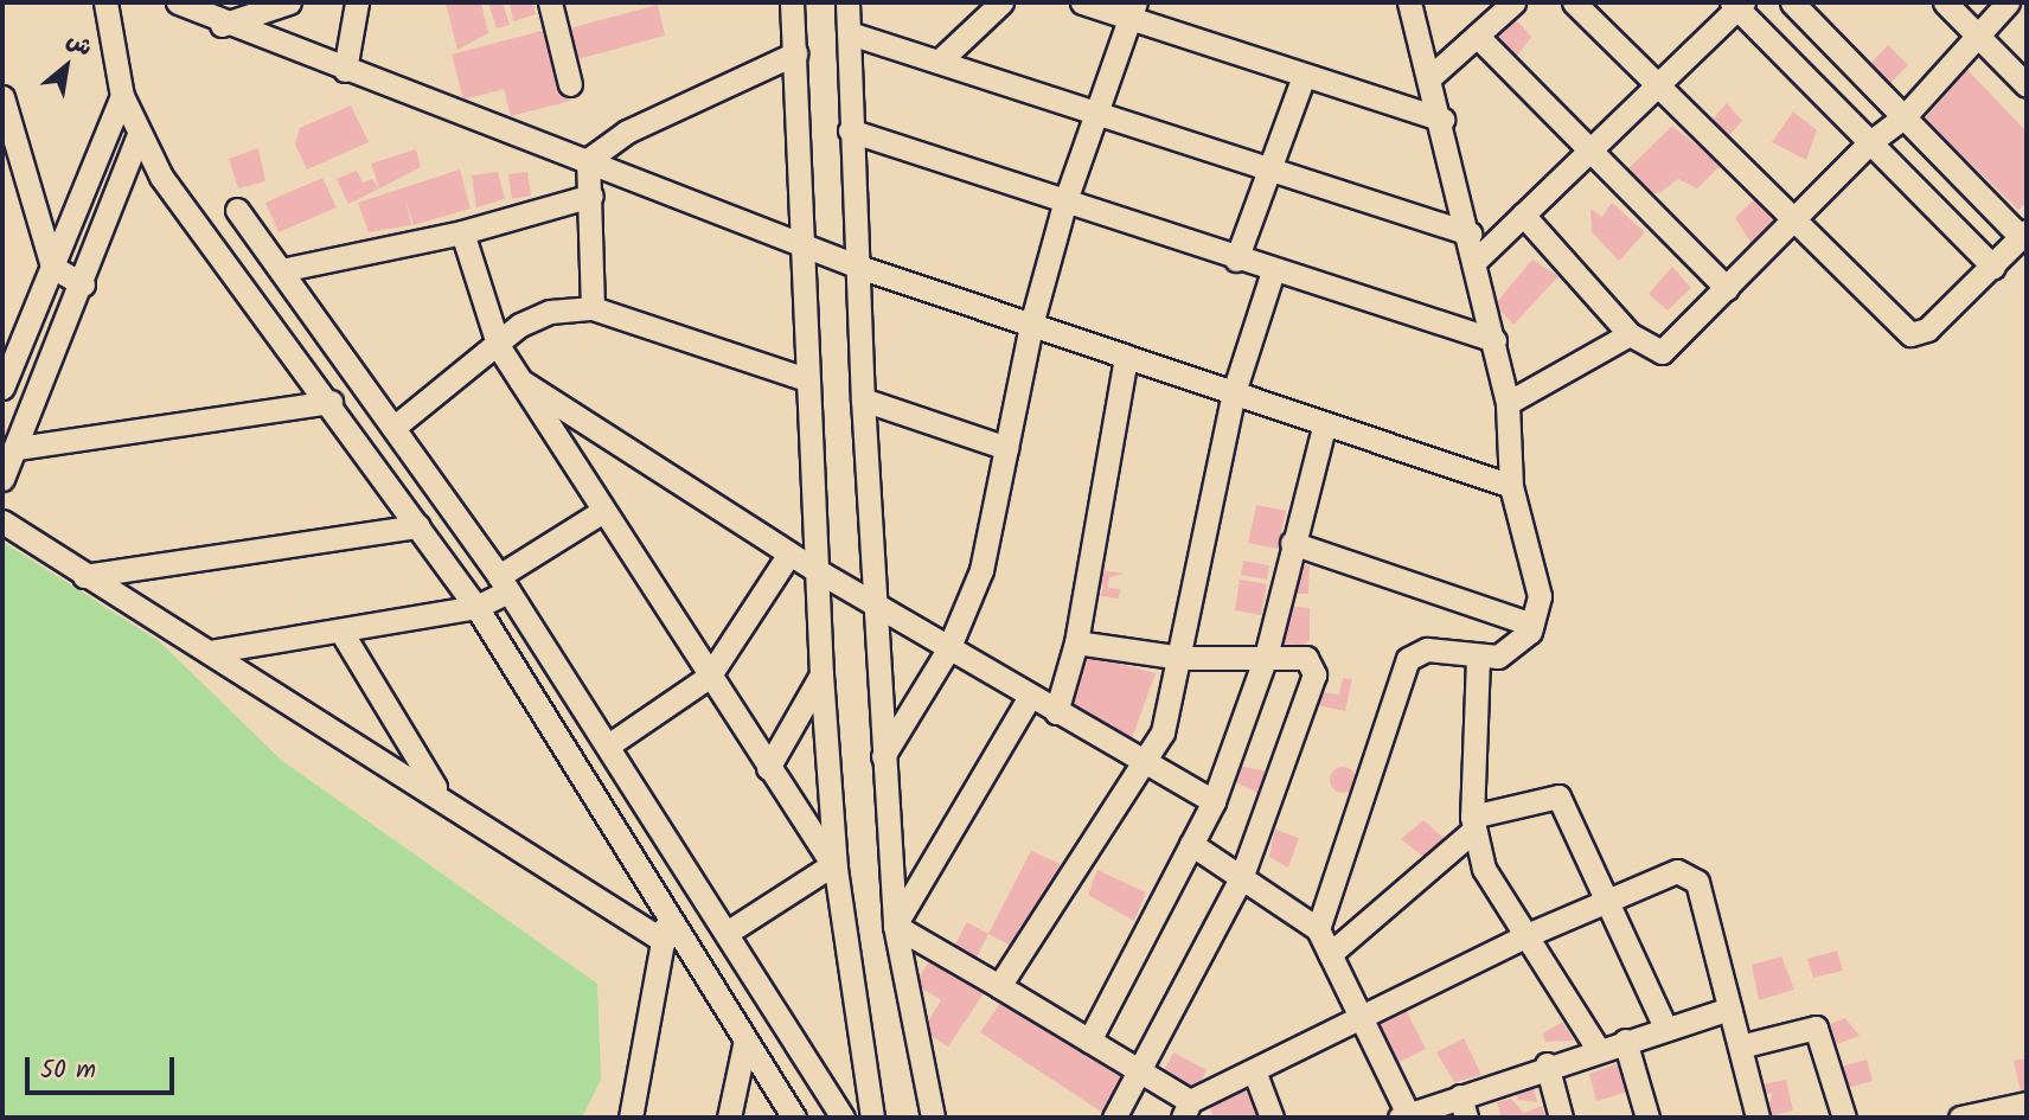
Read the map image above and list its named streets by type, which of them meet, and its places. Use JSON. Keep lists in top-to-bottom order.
{
  "scale_bar": "50 m",
  "north": "top right"
}
